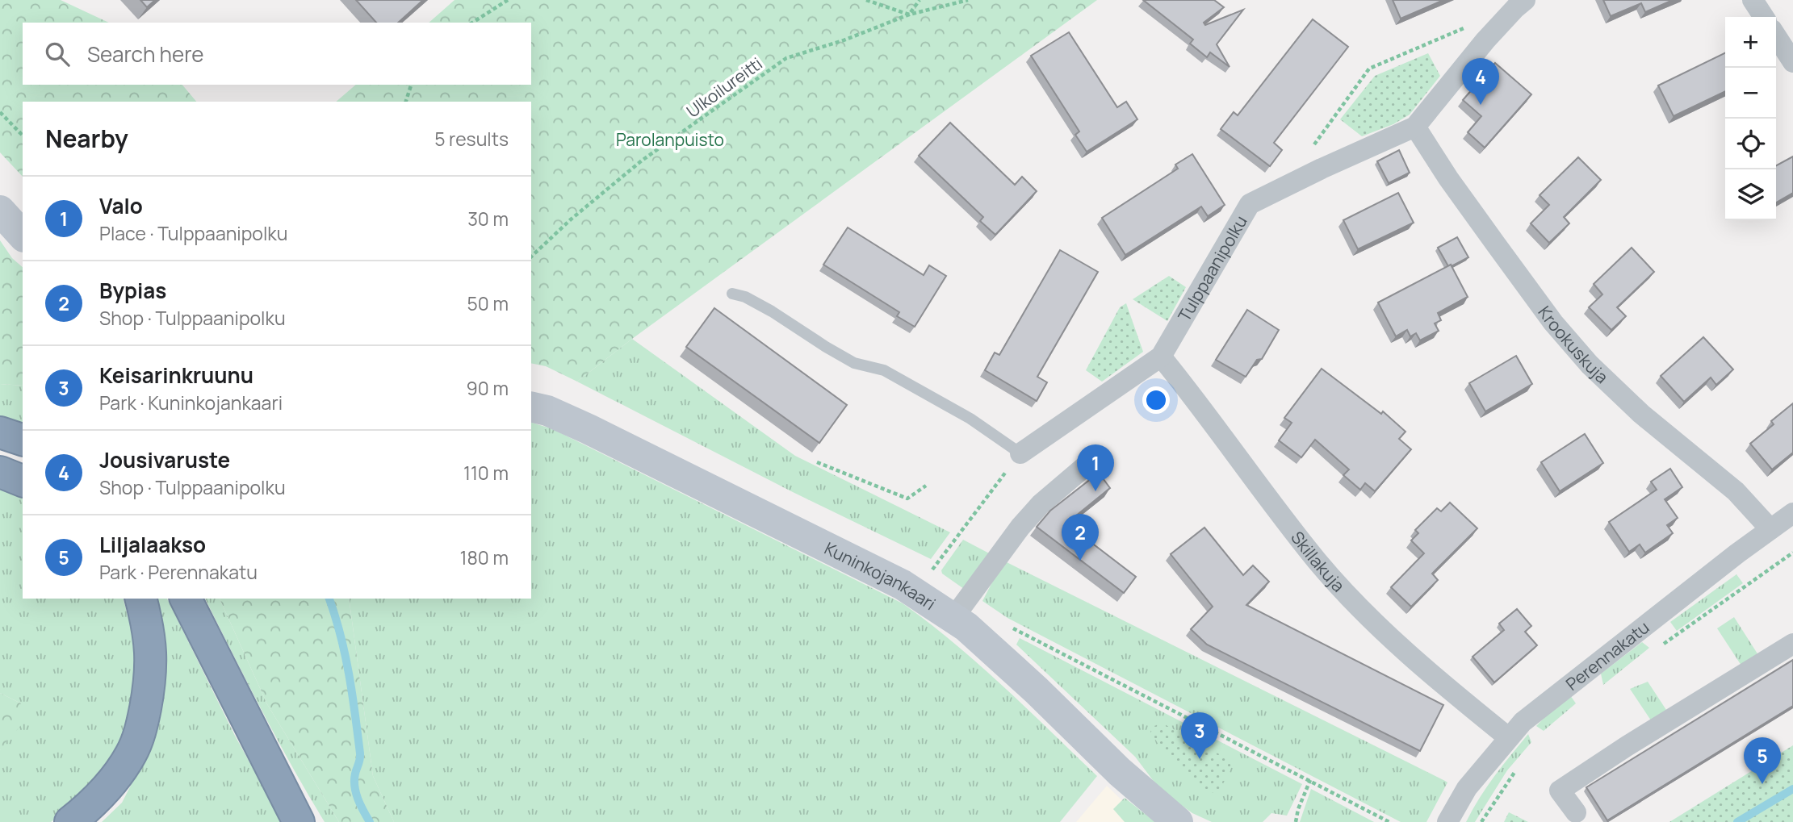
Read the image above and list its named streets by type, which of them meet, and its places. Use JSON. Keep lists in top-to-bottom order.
{
  "streets": {
    "street": [
      "Tulppaanipolku",
      "Krookuskuja",
      "Skillakuja",
      "Kuninkojankaari",
      "Perennakatu"
    ],
    "path": ["Ulkoilureitti"]
  },
  "crossings": [
    ["Tulppaanipolku", "Krookuskuja"],
    ["Tulppaanipolku", "Skillakuja"],
    ["Krookuskuja", "Perennakatu"],
    ["Skillakuja", "Perennakatu"]
  ],
  "parks": ["Parolanpuisto"],
  "page": {
    "map_buttons": ["+", "−"],
    "search": "Search here",
    "pins": [
      "4",
      "1",
      "2",
      "3",
      "5"
    ],
    "heading": ["Nearby", "5 results"],
    "list": [
      {
        "mark": "1",
        "name": "Valo",
        "note": "Place · Tulppaanipolku",
        "value": "30 m"
      },
      {
        "mark": "2",
        "name": "Bypias",
        "note": "Shop · Tulppaanipolku",
        "value": "50 m"
      },
      {
        "mark": "3",
        "name": "Keisarinkruunu",
        "note": "Park · Kuninkojankaari",
        "value": "90 m"
      },
      {
        "mark": "4",
        "name": "Jousivaruste",
        "note": "Shop · Tulppaanipolku",
        "value": "110 m"
      },
      {
        "mark": "5",
        "name": "Liljalaakso",
        "note": "Park · Perennakatu",
        "value": "180 m"
      }
    ]
  }
}
